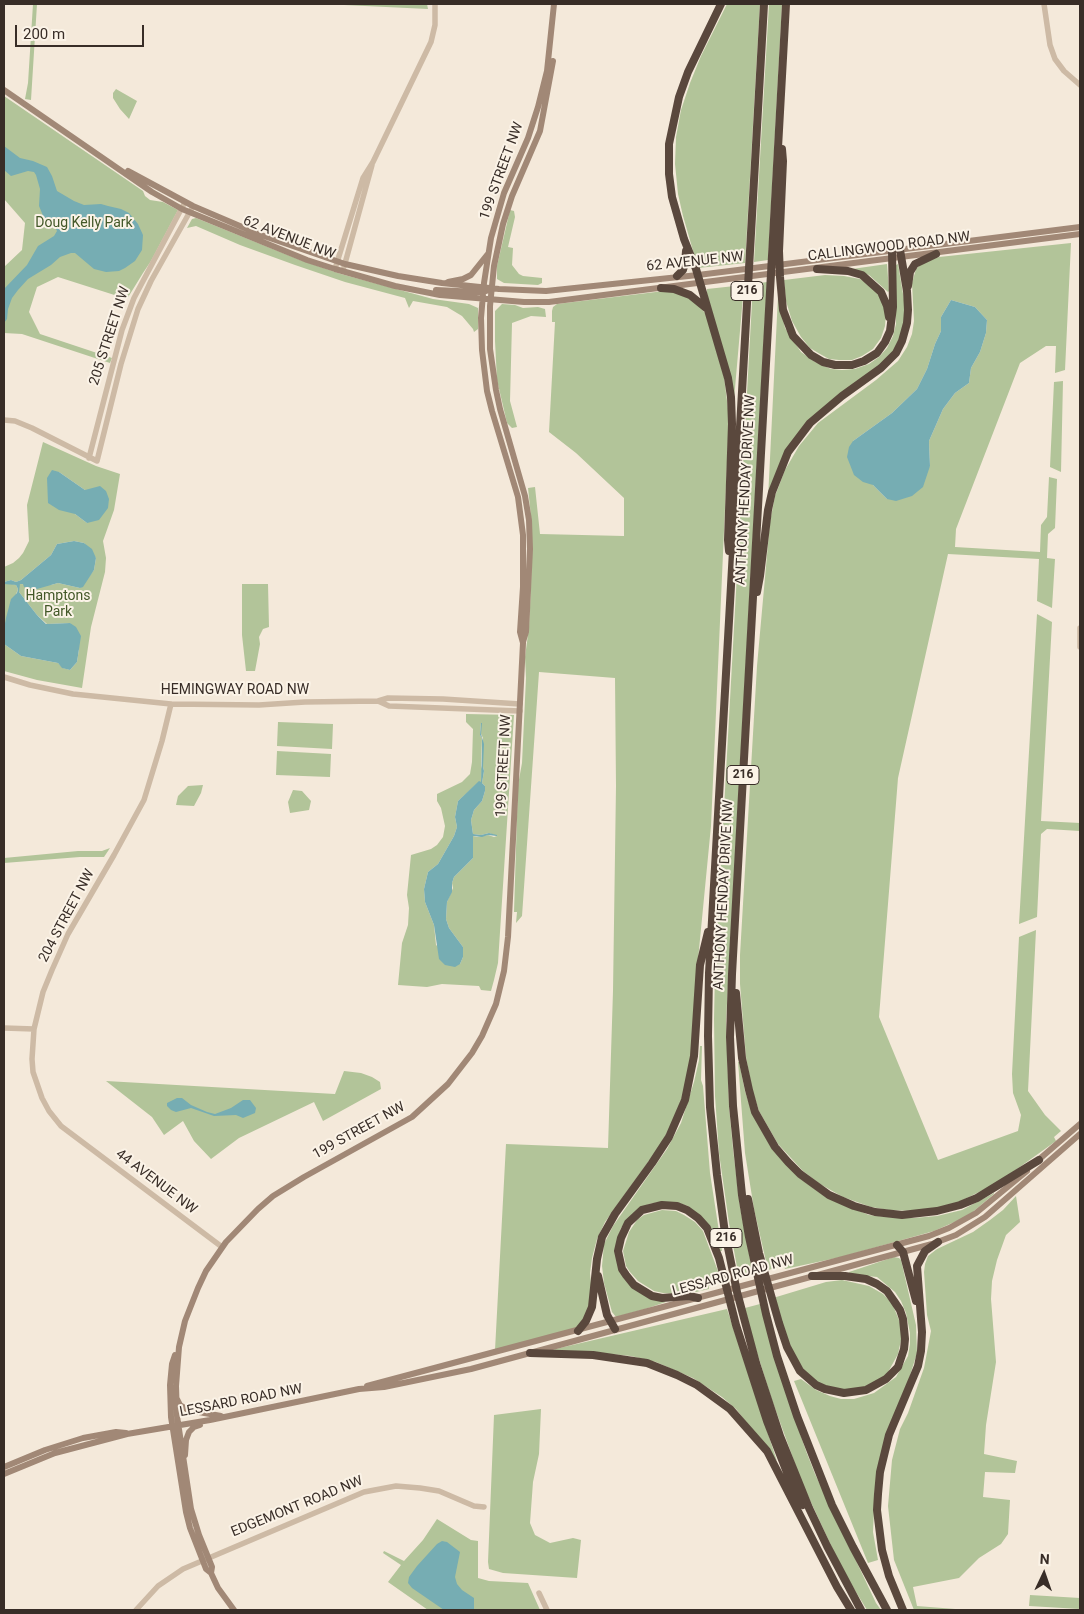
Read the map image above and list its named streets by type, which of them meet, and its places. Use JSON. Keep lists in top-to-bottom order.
{
  "streets": {
    "highway": ["216", "ANTHONY HENDAY DRIVE NW"],
    "main road": [
      "199 STREET NW",
      "62 AVENUE NW",
      "CALLINGWOOD ROAD NW",
      "LESSARD ROAD NW"
    ],
    "street": [
      "205 STREET NW",
      "HEMINGWAY ROAD NW",
      "204 STREET NW",
      "44 AVENUE NW",
      "EDGEMONT ROAD NW"
    ]
  },
  "crossings": [
    ["199 STREET NW", "62 AVENUE NW"],
    ["199 STREET NW", "HEMINGWAY ROAD NW"],
    ["199 STREET NW", "44 AVENUE NW"],
    ["199 STREET NW", "LESSARD ROAD NW"],
    ["199 STREET NW", "EDGEMONT ROAD NW"],
    ["62 AVENUE NW", "CALLINGWOOD ROAD NW"],
    ["62 AVENUE NW", "205 STREET NW"],
    ["HEMINGWAY ROAD NW", "204 STREET NW"],
    ["204 STREET NW", "44 AVENUE NW"]
  ],
  "parks": ["Doug Kelly Park", "Hamptons Park"],
  "scale_bar": "200 m",
  "north": "top"
}
